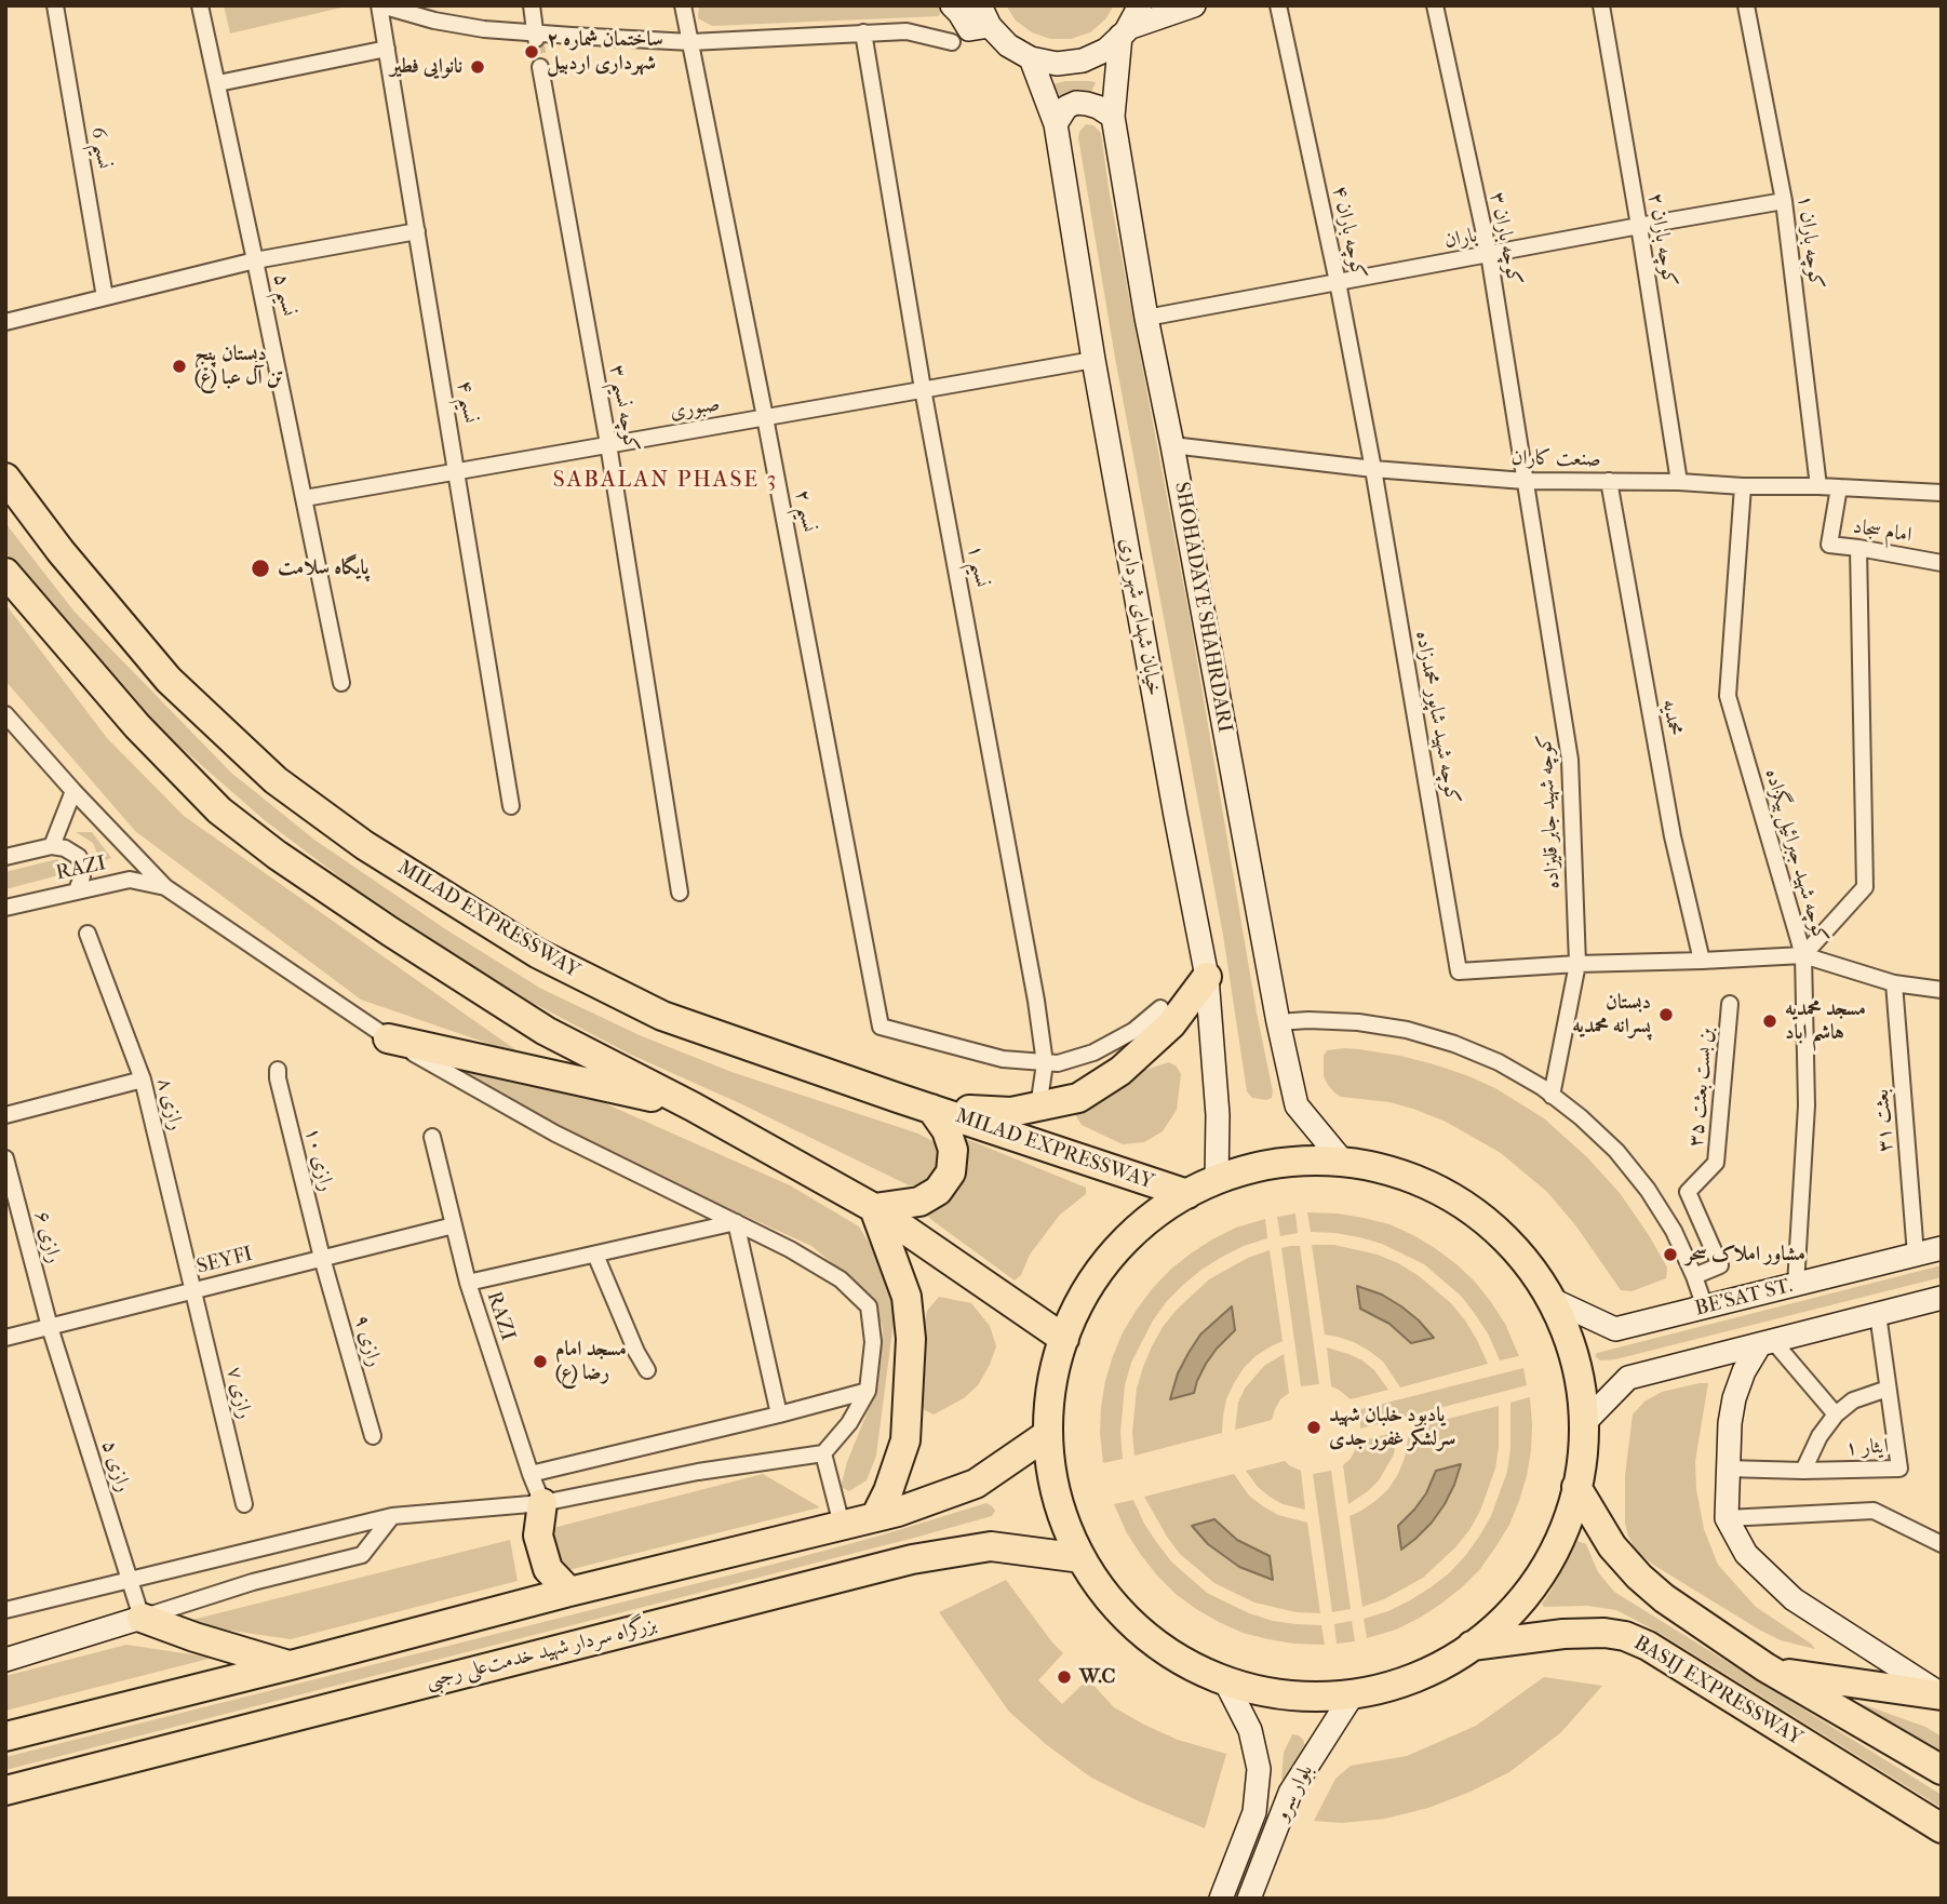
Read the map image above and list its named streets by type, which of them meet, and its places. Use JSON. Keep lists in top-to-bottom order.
{
  "streets": {
    "highway": ["MILAD EXPRESSWAY", "بزرگراه سردار شهید خدمت‌علی رجبی", "BASIJ EXPRESSWAY"],
    "main road": [
      "SHOHADAYE SHAHRDARI",
      "خیابان شهدای شهرداری",
      "BE'SAT ST.",
      "بلوار سرو"
    ],
    "street": [
      "نسیم 6",
      "کوچه باران ۴",
      "باران",
      "کوچه باران ۳",
      "کوچه باران ۲",
      "کوچه باران ۱",
      "نسیم ۵",
      "نسیم ۴",
      "کوچه نسیم ۳",
      "صبوری",
      "صنعت کاران",
      "نسیم ۲",
      "امام سجاد",
      "نسیم ۱",
      "کوچه شهید شاپور محمدزاده",
      "محمدیه",
      "کوچه شهید جابر قلیزاده",
      "کوچه شهید جبرائیل بیگزاده",
      "RAZI",
      "بن بست بعثت ۳۵",
      "رازی ۸",
      "بعثت ۳۱",
      "رازی ۱۰",
      "رازی ۶",
      "SEYFI",
      "رازی ۹",
      "رازی ۷",
      "ایثار ۱",
      "رازی ۵"
    ]
  },
  "crossings": [
    ["کوچه باران ۴", "باران"],
    ["کوچه باران ۴", "صنعت کاران"],
    ["کوچه باران ۴", "کوچه شهید شاپور محمدزاده"],
    ["باران", "کوچه باران ۳"],
    ["باران", "کوچه باران ۲"],
    ["باران", "کوچه باران ۱"],
    ["باران", "SHOHADAYE SHAHRDARI"],
    ["کوچه باران ۳", "صنعت کاران"],
    ["کوچه باران ۳", "کوچه شهید جابر قلیزاده"],
    ["کوچه باران ۲", "صنعت کاران"],
    ["کوچه باران ۱", "صنعت کاران"],
    ["نسیم ۵", "صبوری"],
    ["نسیم ۴", "صبوری"],
    ["کوچه نسیم ۳", "صبوری"],
    ["صبوری", "نسیم ۲"],
    ["صبوری", "نسیم ۱"],
    ["صبوری", "خیابان شهدای شهرداری"],
    ["صنعت کاران", "امام سجاد"],
    ["صنعت کاران", "SHOHADAYE SHAHRDARI"],
    ["صنعت کاران", "کوچه شهید شاپور محمدزاده"],
    ["صنعت کاران", "محمدیه"],
    ["صنعت کاران", "کوچه شهید جابر قلیزاده"],
    ["صنعت کاران", "کوچه شهید جبرائیل بیگزاده"],
    ["نسیم ۲", "نسیم ۱"],
    ["کوچه شهید شاپور محمدزاده", "کوچه شهید جابر قلیزاده"],
    ["کوچه شهید جبرائیل بیگزاده", "BE'SAT ST."],
    ["RAZI", "SEYFI"],
    ["رازی ۸", "SEYFI"],
    ["رازی ۸", "رازی ۷"],
    ["بعثت ۳۱", "BE'SAT ST."],
    ["رازی ۱۰", "SEYFI"],
    ["رازی ۱۰", "رازی ۹"],
    ["رازی ۶", "SEYFI"],
    ["رازی ۶", "رازی ۵"],
    ["SEYFI", "رازی ۹"],
    ["SEYFI", "رازی ۷"],
    ["SEYFI", "رازی ۵"]
  ],
  "districts": ["SABALAN PHASE 3"],
  "places": [
    "ساختمان شماره ۲ شهرداری اردبیل",
    "نانوایی فطیر",
    "دبستان پنج تن آل عبا (ع)",
    "پایگاه سلامت",
    "دبستان پسرانه محمدیه",
    "مسجد محمدیه هاشم اباد",
    "مشاور املاک سحر",
    "مسجد امام رضا (ع)",
    "یادبود خلبان شهید سرلشکر غفور جدی",
    "W.C"
  ]
}
